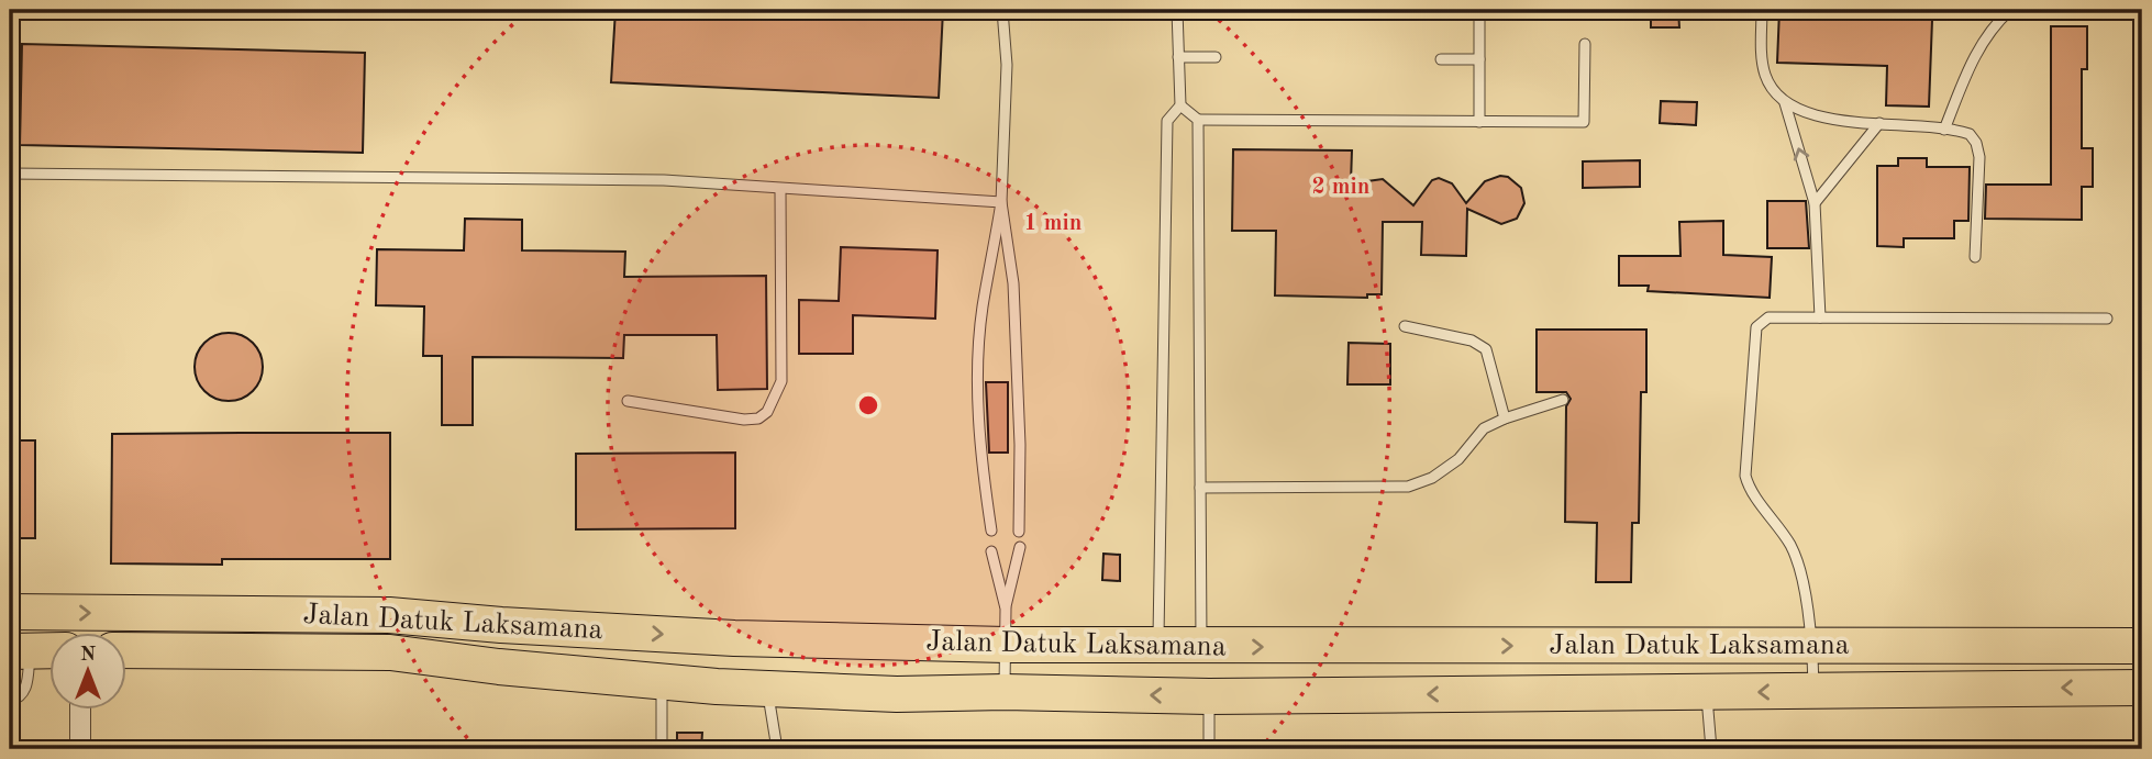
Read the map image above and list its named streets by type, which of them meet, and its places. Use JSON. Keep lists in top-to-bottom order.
{
  "streets": {
    "highway": ["Jalan Datuk Laksamana"]
  },
  "north": "top",
  "rings": ["2 min", "1 min"]
}
